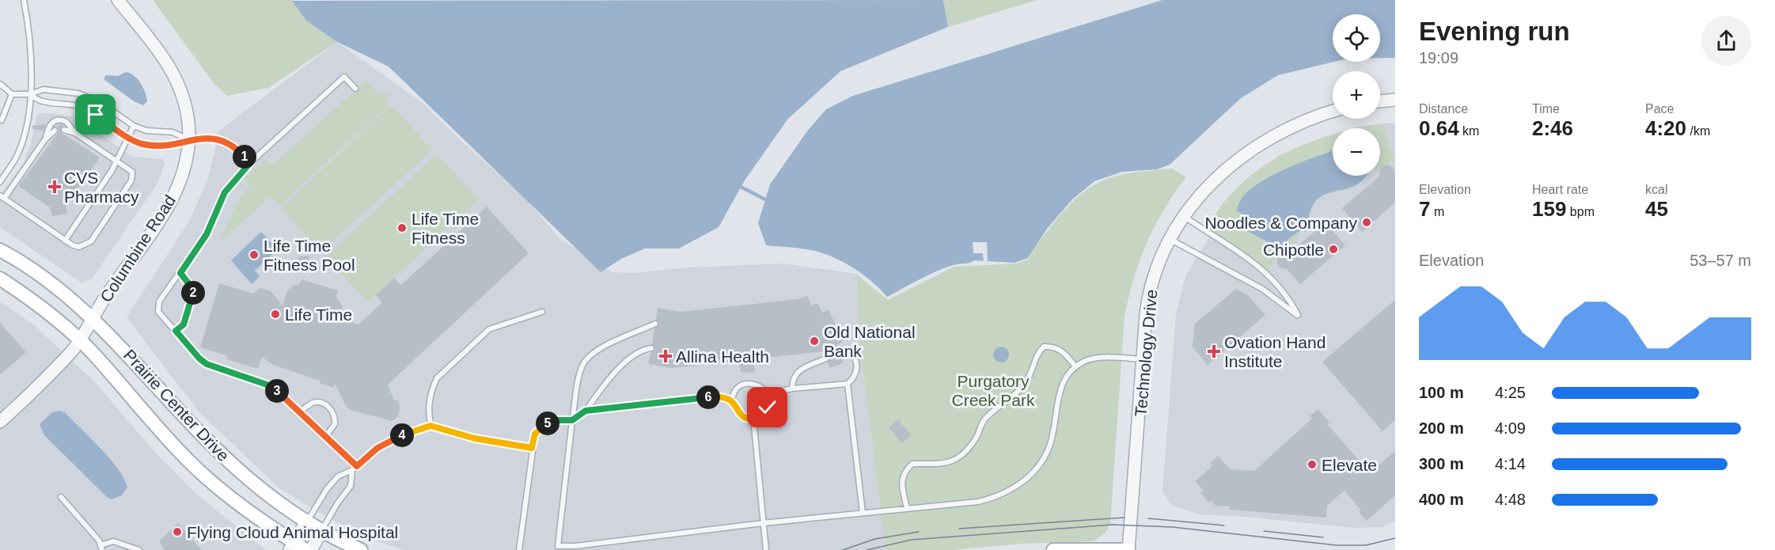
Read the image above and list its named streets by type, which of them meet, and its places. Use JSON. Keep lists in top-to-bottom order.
{
  "streets": {
    "main road": ["Prairie Center Drive"],
    "street": ["Columbine Road", "Technology Drive"]
  },
  "crossings": [
    ["Columbine Road", "Prairie Center Drive"]
  ],
  "parks": ["Purgatory Creek Park"],
  "places": {
    "health": ["CVS Pharmacy", "Ovation Hand Institute", "Allina Health"],
    "other": [
      "Noodles & Company",
      "Life Time Fitness",
      "Chipotle",
      "Life Time Fitness Pool",
      "Life Time",
      "Old National Bank",
      "Elevate",
      "Flying Cloud Animal Hospital"
    ]
  },
  "page": {
    "heading": ["Evening run", "19:09"],
    "map_buttons": ["+", "−"],
    "stats": [
      ["Distance", "0.64 km"],
      ["Time", "2:46"],
      ["Pace", "4:20 /km"],
      ["Elevation", "7 m"],
      ["Heart rate", "159 bpm"],
      ["kcal", "45"]
    ],
    "pins": [
      "1",
      "2",
      "3",
      "6",
      "5",
      "4"
    ],
    "chart": ["Elevation", "53–57 m"],
    "list": [
      {
        "name": "100 m",
        "note": "4:25"
      },
      {
        "name": "200 m",
        "note": "4:09"
      },
      {
        "name": "300 m",
        "note": "4:14"
      },
      {
        "name": "400 m",
        "note": "4:48"
      }
    ]
  }
}
